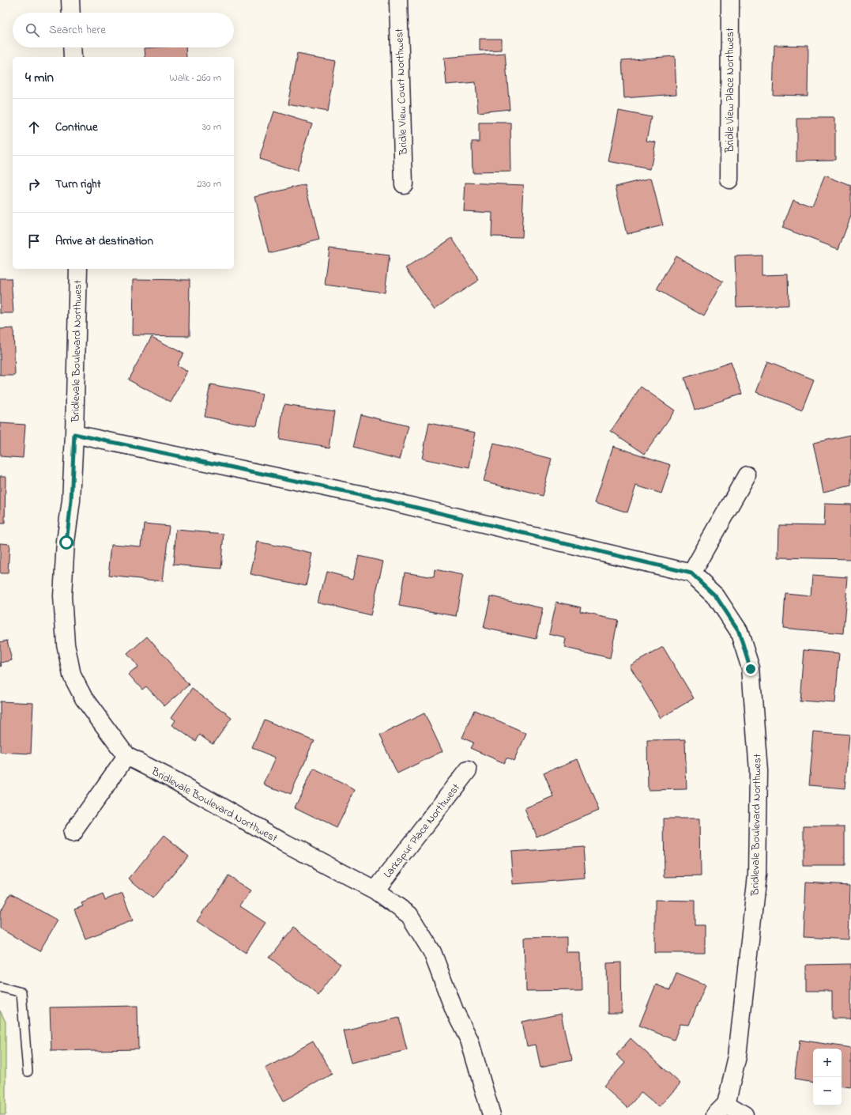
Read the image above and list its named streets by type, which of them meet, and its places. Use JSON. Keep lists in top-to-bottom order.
{
  "streets": {
    "street": [
      "Bridle View Place Northwest",
      "Bridle View Court Northwest",
      "Bridlevale Boulevard Northwest",
      "Larkspur Place Northwest"
    ]
  },
  "crossings": [
    ["Bridlevale Boulevard Northwest", "Larkspur Place Northwest"]
  ],
  "page": {
    "search": "Search here",
    "heading": ["4 min", "Walk · 260 m"],
    "list": [
      ["Continue", "30 m"],
      ["Turn right", "230 m"],
      "Arrive at destination"
    ],
    "map_buttons": ["+", "−"]
  }
}
